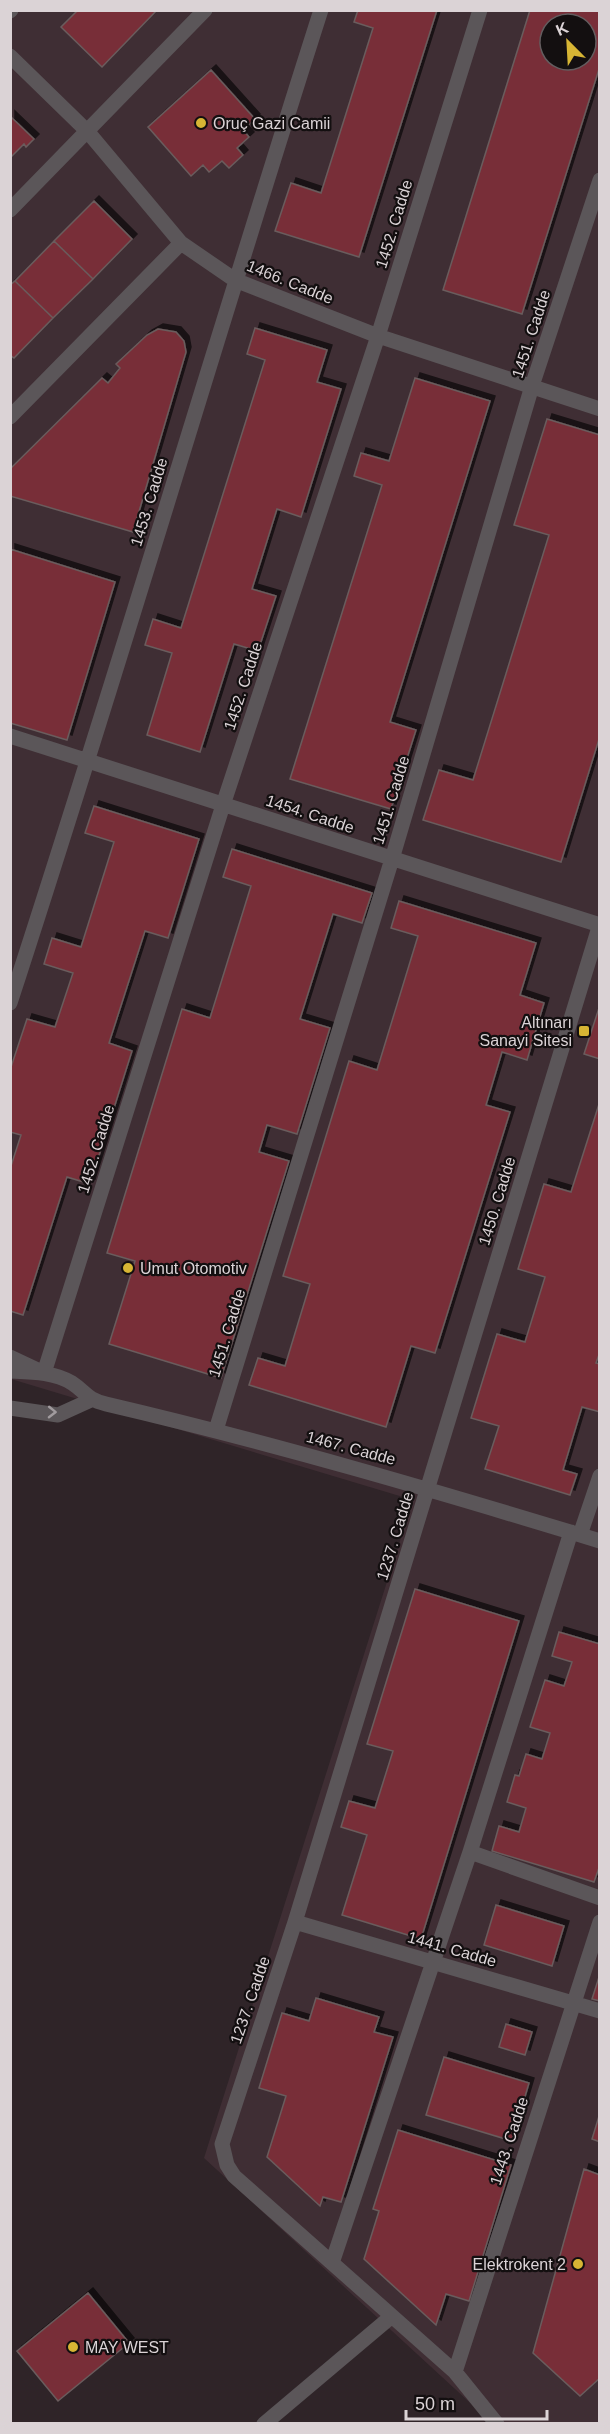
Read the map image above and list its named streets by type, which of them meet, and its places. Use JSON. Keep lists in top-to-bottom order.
{
  "streets": {
    "street": [
      "1452. Cadde",
      "1466. Cadde",
      "1451. Cadde",
      "1453. Cadde",
      "1454. Cadde",
      "1450. Cadde",
      "1467. Cadde",
      "1237. Cadde",
      "1441. Cadde",
      "1443. Cadde"
    ]
  },
  "crossings": [
    ["1452. Cadde", "1466. Cadde"],
    ["1452. Cadde", "1454. Cadde"],
    ["1452. Cadde", "1467. Cadde"],
    ["1466. Cadde", "1451. Cadde"],
    ["1466. Cadde", "1453. Cadde"],
    ["1451. Cadde", "1454. Cadde"],
    ["1451. Cadde", "1467. Cadde"],
    ["1453. Cadde", "1454. Cadde"],
    ["1454. Cadde", "1450. Cadde"],
    ["1450. Cadde", "1467. Cadde"],
    ["1450. Cadde", "1237. Cadde"],
    ["1467. Cadde", "1237. Cadde"],
    ["1237. Cadde", "1441. Cadde"],
    ["1237. Cadde", "1443. Cadde"],
    ["1441. Cadde", "1443. Cadde"]
  ],
  "places": {
    "other": [
      "Oruç Gazi Camii",
      "Umut Otomotiv",
      "Elektrokent 2",
      "MAY WEST"
    ],
    "transit": ["Altınarı Sanayi Sitesi"]
  },
  "scale_bar": "50 m",
  "north": "top left"
}
